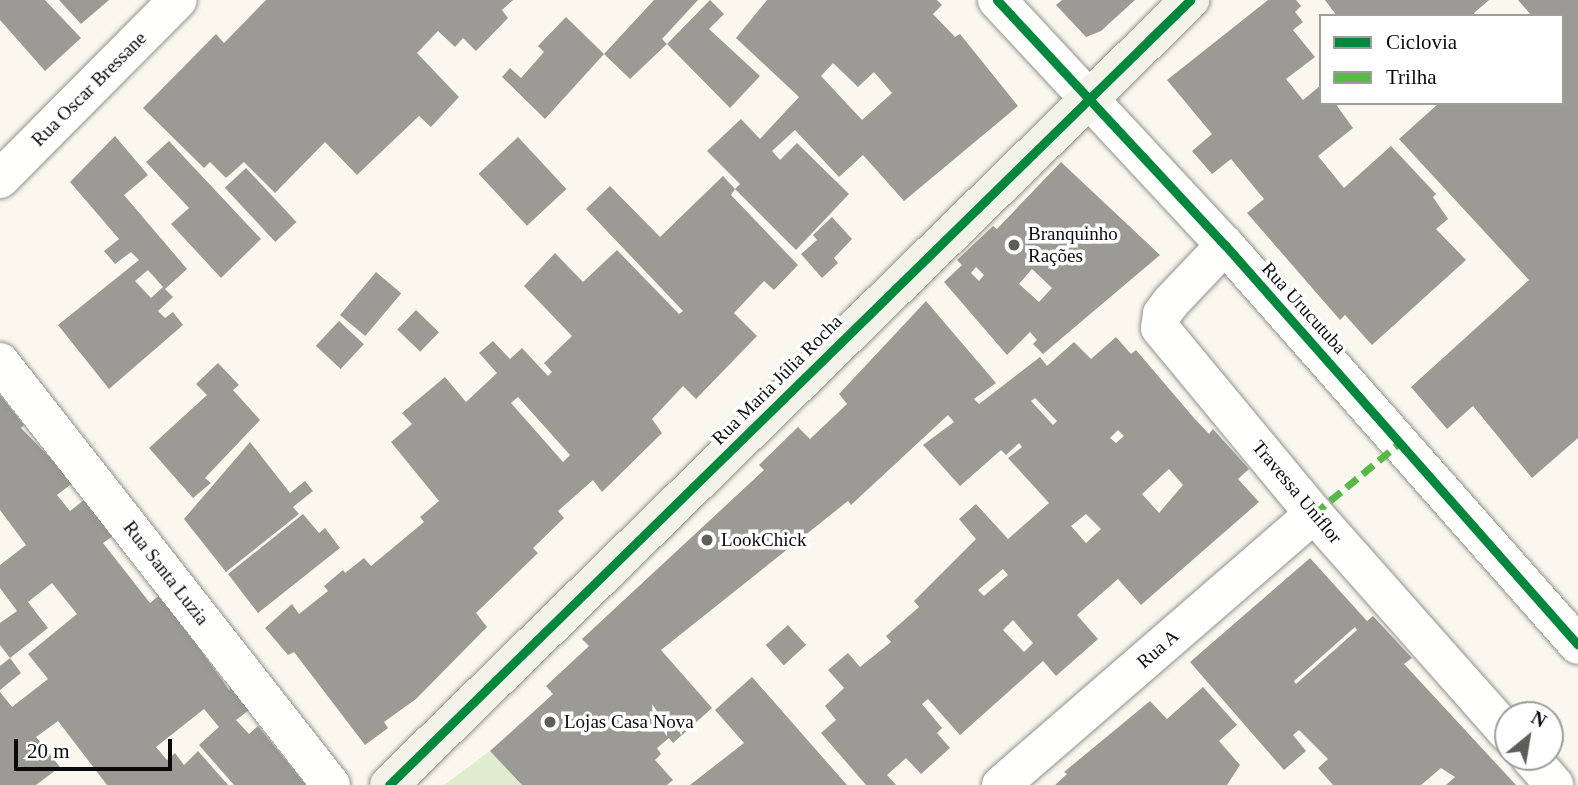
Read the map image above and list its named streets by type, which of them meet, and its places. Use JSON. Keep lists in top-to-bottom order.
{
  "streets": {
    "street": [
      "Rua Oscar Bressane",
      "Rua Urucutuba",
      "Rua Maria Júlia Rocha",
      "Travessa Uniflor",
      "Rua Santa Luzia",
      "Rua A"
    ]
  },
  "crossings": [
    ["Rua Urucutuba", "Rua Maria Júlia Rocha"],
    ["Rua Urucutuba", "Travessa Uniflor"],
    ["Travessa Uniflor", "Rua A"]
  ],
  "places": ["Branquinho Rações", "LookChick", "Lojas Casa Nova"],
  "legend": ["Ciclovia", "Trilha"],
  "scale_bar": "20 m",
  "north": "top right"
}
